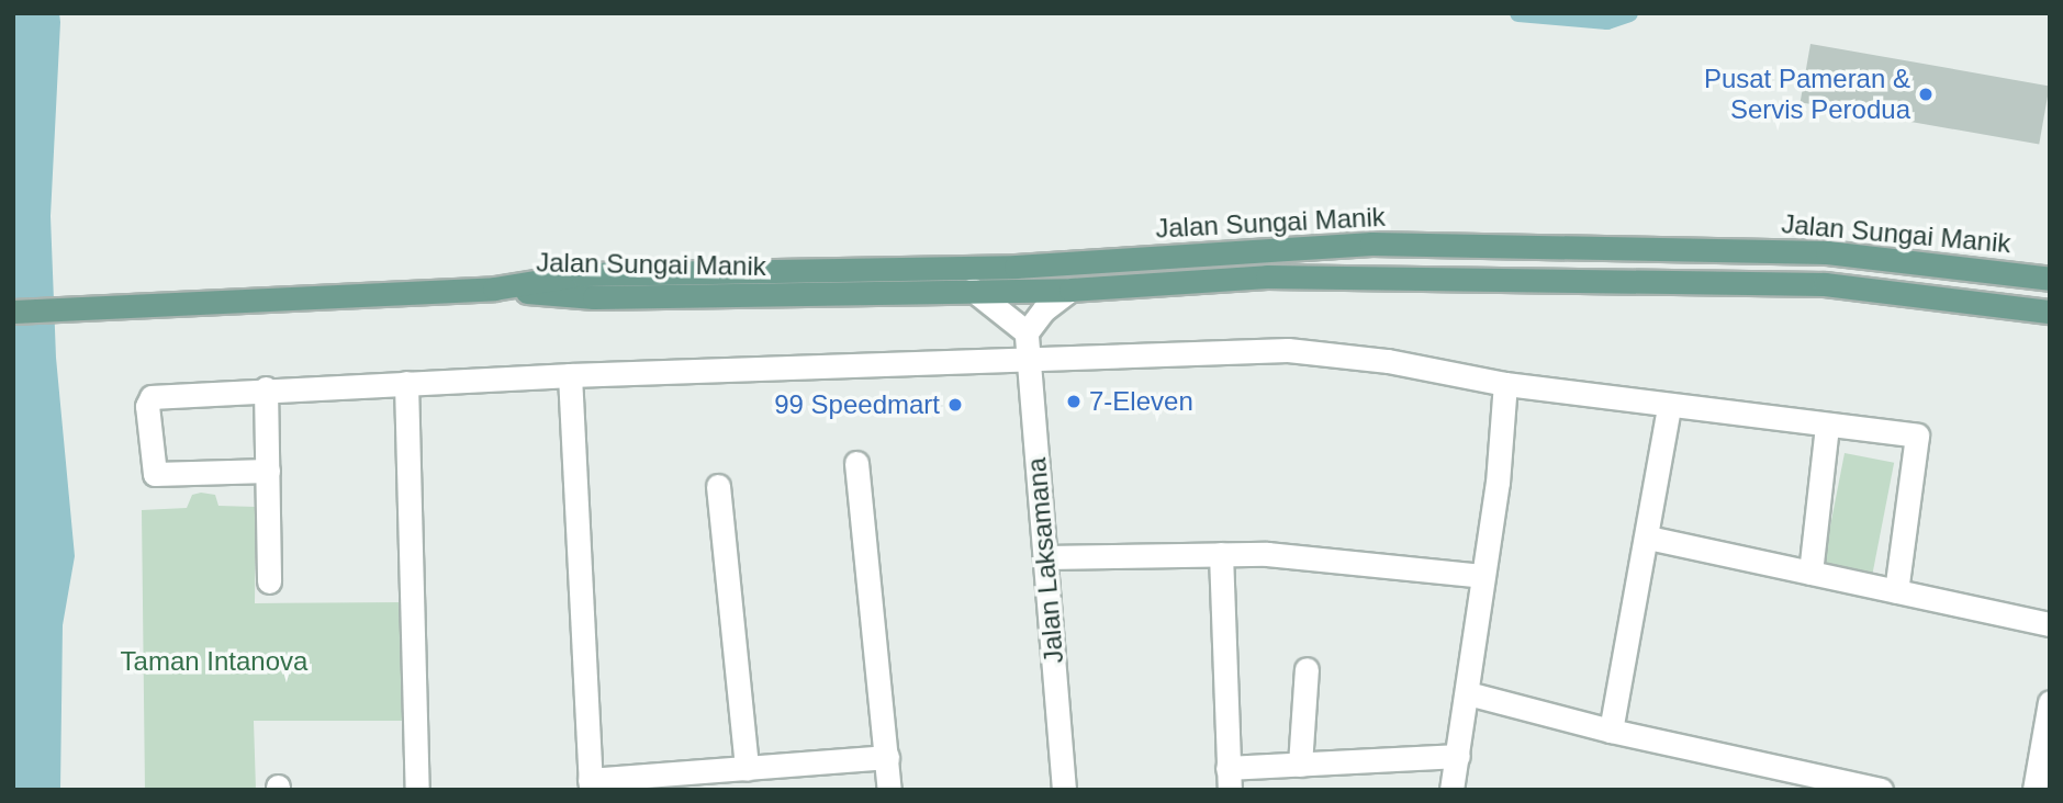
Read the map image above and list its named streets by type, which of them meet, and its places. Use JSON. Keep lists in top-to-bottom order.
{
  "streets": {
    "main road": ["Jalan Sungai Manik"],
    "street": ["Jalan Laksamana"]
  },
  "parks": ["Taman Intanova"],
  "places": ["Pusat Pameran & Servis Perodua", "7-Eleven", "99 Speedmart"]
}
